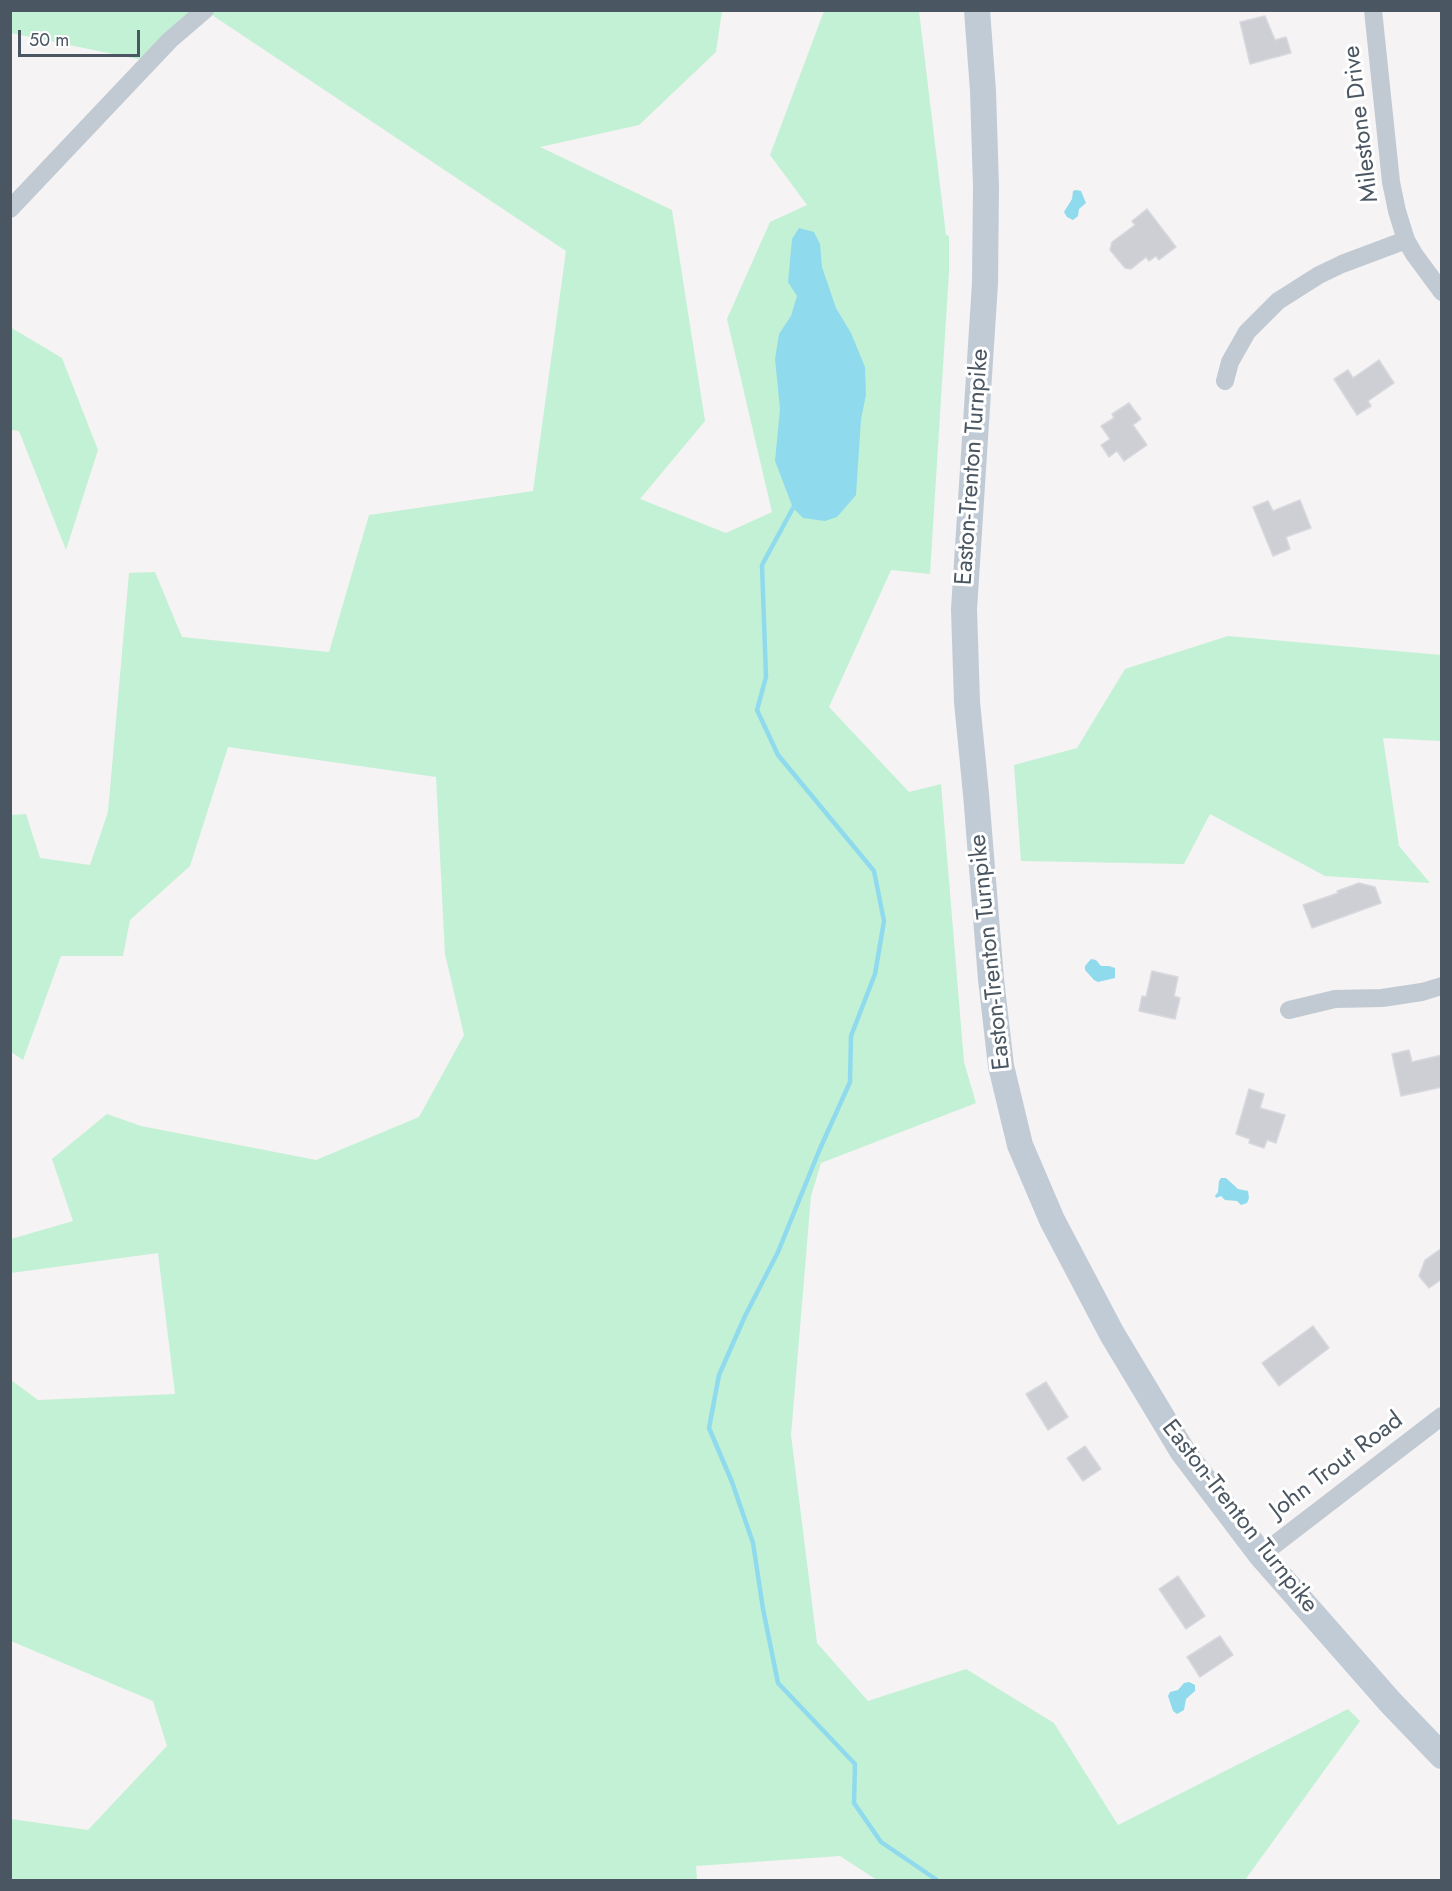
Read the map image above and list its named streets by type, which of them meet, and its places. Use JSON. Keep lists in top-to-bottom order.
{
  "streets": {
    "main road": ["Easton-Trenton Turnpike"],
    "street": ["Milestone Drive", "John Trout Road"]
  },
  "crossings": [
    ["Easton-Trenton Turnpike", "John Trout Road"]
  ],
  "scale_bar": "50 m"
}
